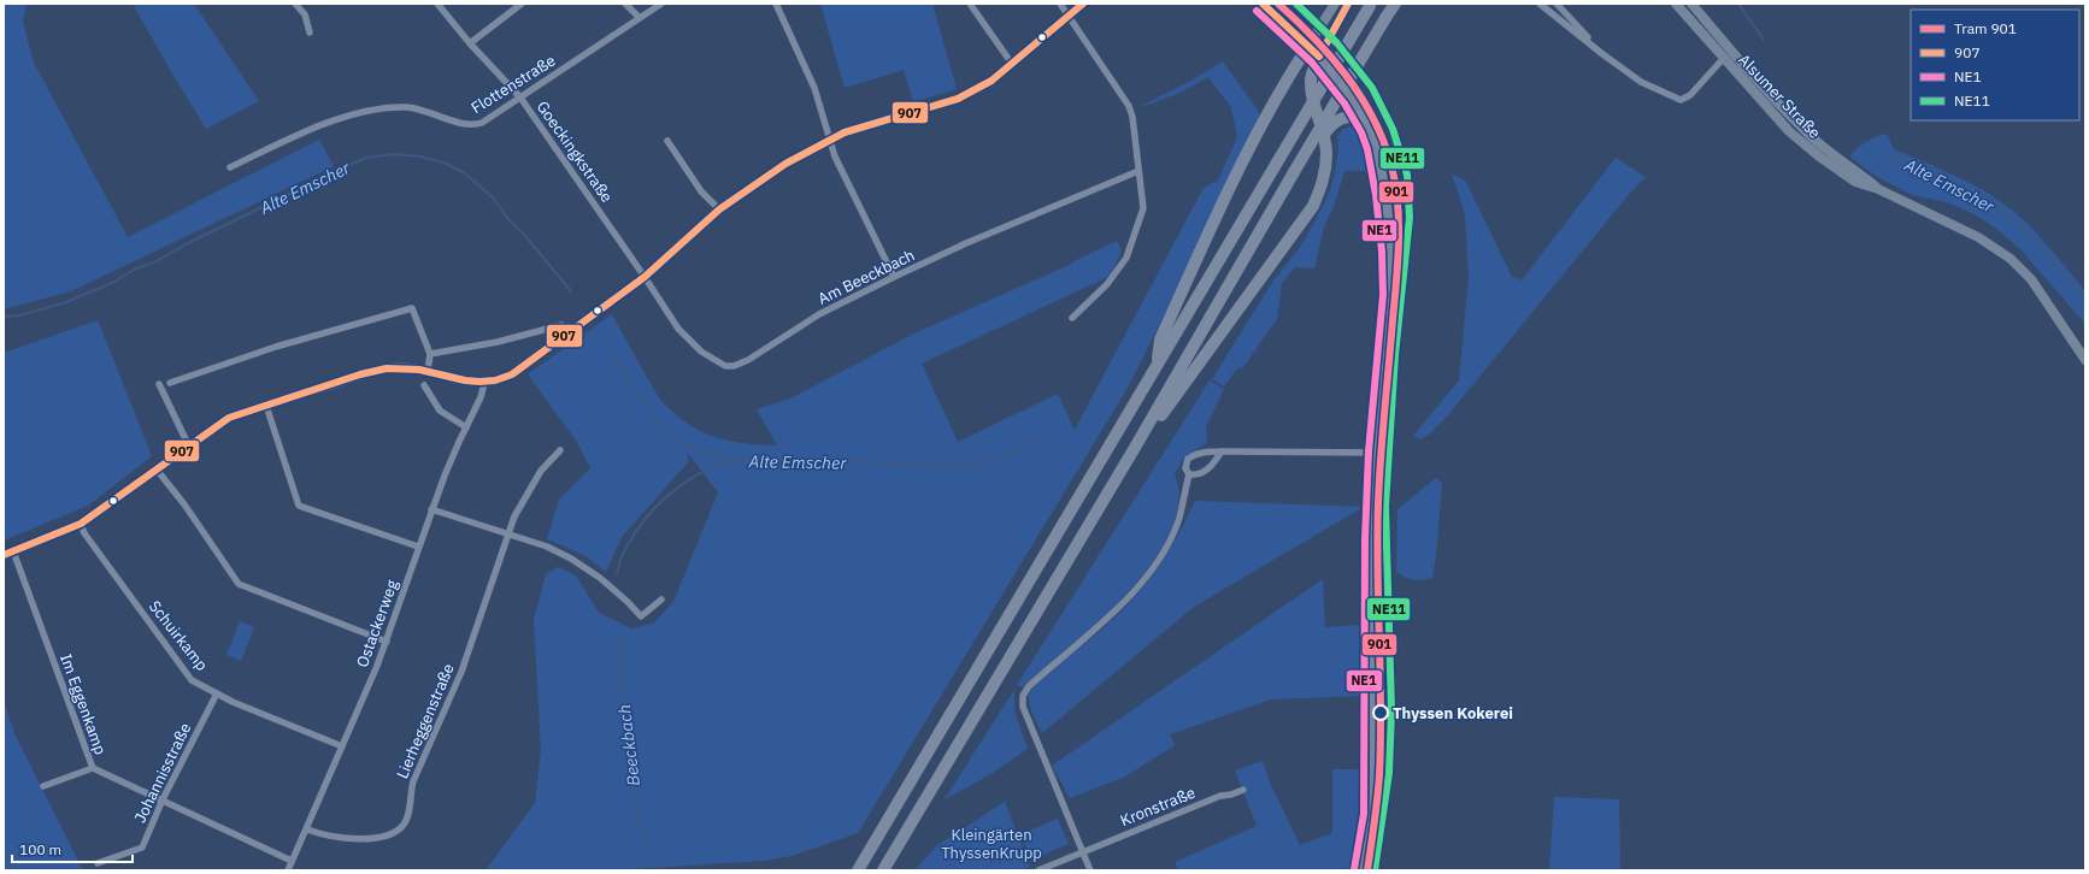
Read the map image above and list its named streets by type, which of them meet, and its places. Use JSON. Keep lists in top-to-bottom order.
{
  "streets": {
    "street": [
      "Flottenstraße",
      "Alsumer Straße",
      "Goeckingkstraße",
      "Am Beeckbach",
      "Ostackerweg",
      "Schuirkamp",
      "Im Eggenkamp",
      "Lierheggenstraße",
      "Johannisstraße",
      "Kronstraße"
    ]
  },
  "crossings": [
    ["Flottenstraße", "Goeckingkstraße"],
    ["Goeckingkstraße", "Am Beeckbach"],
    ["Ostackerweg", "Schuirkamp"],
    ["Ostackerweg", "Im Eggenkamp"],
    ["Ostackerweg", "Lierheggenstraße"],
    ["Schuirkamp", "Johannisstraße"],
    ["Im Eggenkamp", "Johannisstraße"]
  ],
  "water": ["Alte Emscher", "Beeckbach"],
  "parks": ["Kleingärten ThyssenKrupp"],
  "places": ["Thyssen Kokerei"],
  "lines": [
    "tram line 901",
    "transit line 907",
    "transit line NE11",
    "transit line NE1"
  ],
  "legend": [
    "Tram 901",
    "907",
    "NE1",
    "NE11"
  ],
  "scale_bar": "100 m"
}
